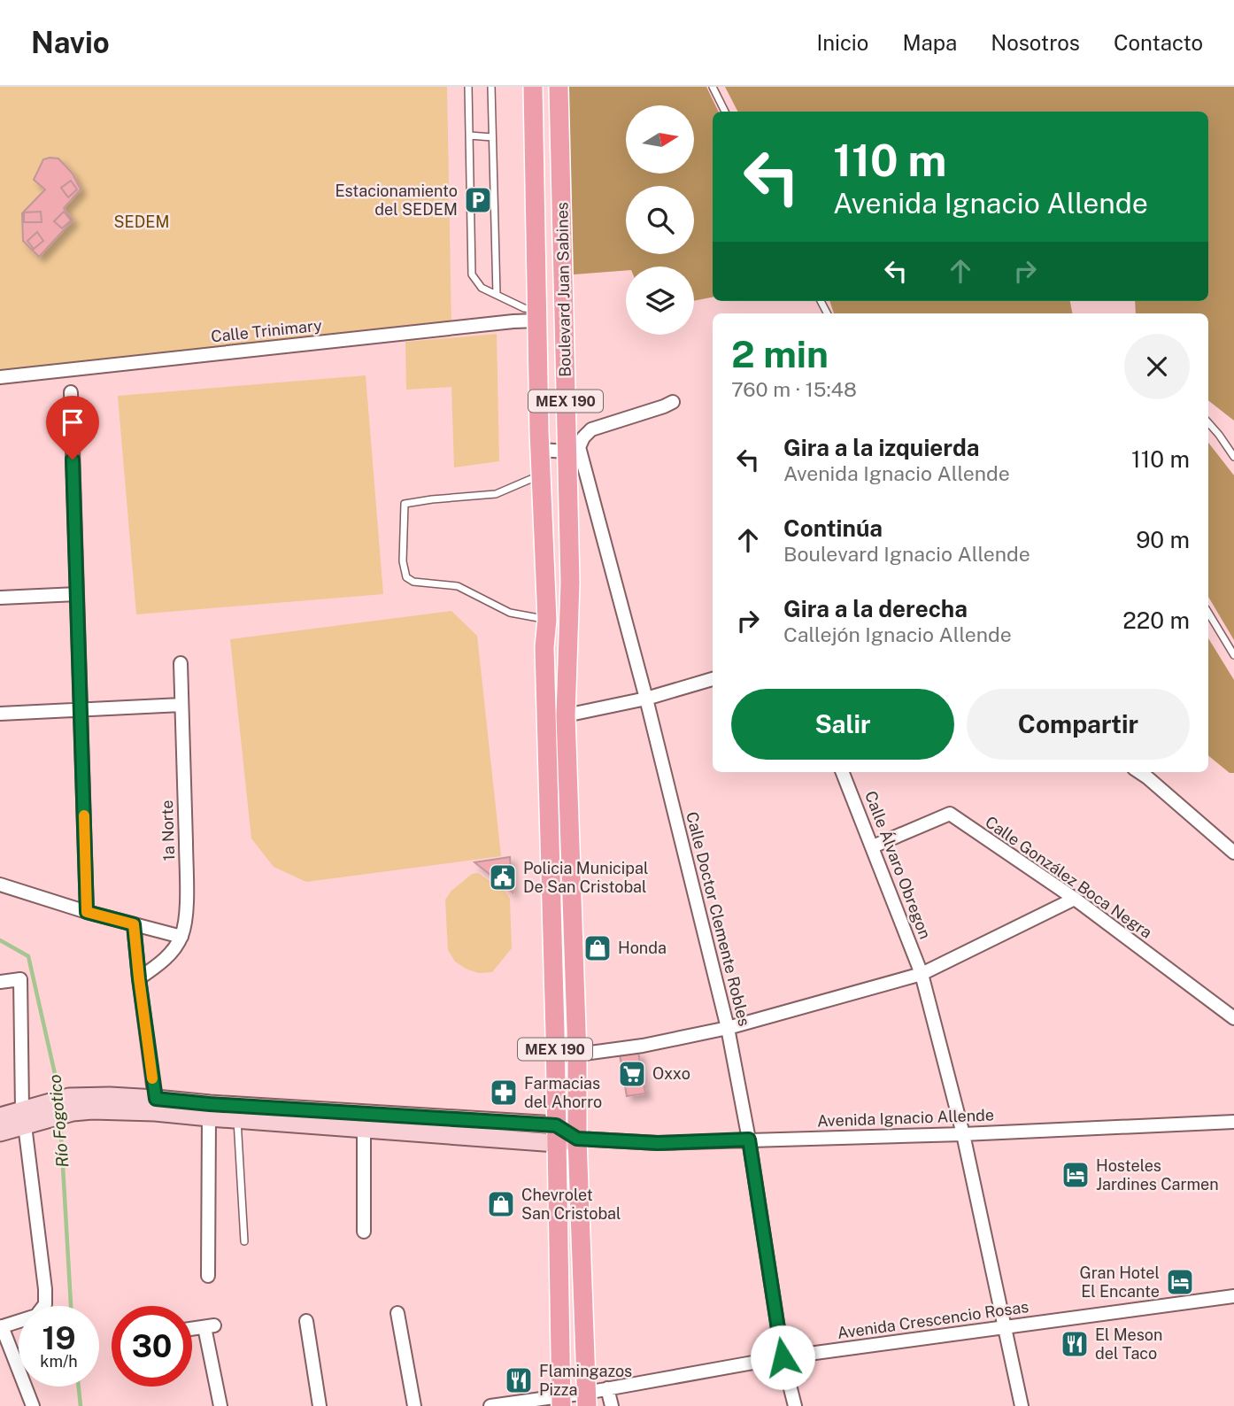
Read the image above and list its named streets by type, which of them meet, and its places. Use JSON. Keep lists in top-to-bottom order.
{
  "streets": {
    "main road": ["Boulevard Juan Sabines", "MEX 190"],
    "street": [
      "Calle Trinimary",
      "1a Norte",
      "Calle Álvaro Obregon",
      "Calle González Boca Negra",
      "Calle Doctor Clemente Robles",
      "Avenida Ignacio Allende",
      "Avenida Crescencio Rosas"
    ]
  },
  "crossings": [
    ["Boulevard Juan Sabines", "Calle Trinimary"],
    ["Boulevard Juan Sabines", "MEX 190"],
    ["Boulevard Juan Sabines", "Calle Doctor Clemente Robles"],
    ["MEX 190", "Avenida Ignacio Allende"],
    ["MEX 190", "Avenida Crescencio Rosas"],
    ["Calle Álvaro Obregon", "Calle González Boca Negra"],
    ["Calle Álvaro Obregon", "Avenida Ignacio Allende"],
    ["Calle Álvaro Obregon", "Avenida Crescencio Rosas"],
    ["Calle Doctor Clemente Robles", "Avenida Ignacio Allende"],
    ["Calle Doctor Clemente Robles", "Avenida Crescencio Rosas"]
  ],
  "water": ["Río Fogotico"],
  "parks": ["SEDEM"],
  "places": {
    "parking": ["Estacionamiento del SEDEM"],
    "public building": ["Policia Municipal De San Cristobal"],
    "shop": ["Honda", "Chevrolet San Cristobal"],
    "supermarket": ["Oxxo"],
    "pharmacy": ["Farmacias del Ahorro"],
    "hotel": ["Hosteles Jardines Carmen", "Gran Hotel El Encante"],
    "restaurant": ["El Meson del Taco", "Flamingazos Pizza"]
  },
  "north": "right",
  "page": {
    "header": "Navio",
    "nav": [
      "Inicio",
      "Mapa",
      "Nosotros",
      "Contacto"
    ],
    "turn": ["110 m", "Avenida Ignacio Allende"],
    "heading": ["2 min", "760 m · 15:48"],
    "list": [
      {
        "name": "Gira a la izquierda",
        "note": "Avenida Ignacio Allende",
        "value": "110 m"
      },
      {
        "name": "Continúa",
        "note": "Boulevard Ignacio Allende",
        "value": "90 m"
      },
      {
        "name": "Gira a la derecha",
        "note": "Callejón Ignacio Allende",
        "value": "220 m"
      }
    ],
    "buttons": ["Salir", "Compartir"],
    "speed": "19 km/h",
    "limit": "30"
  }
}
